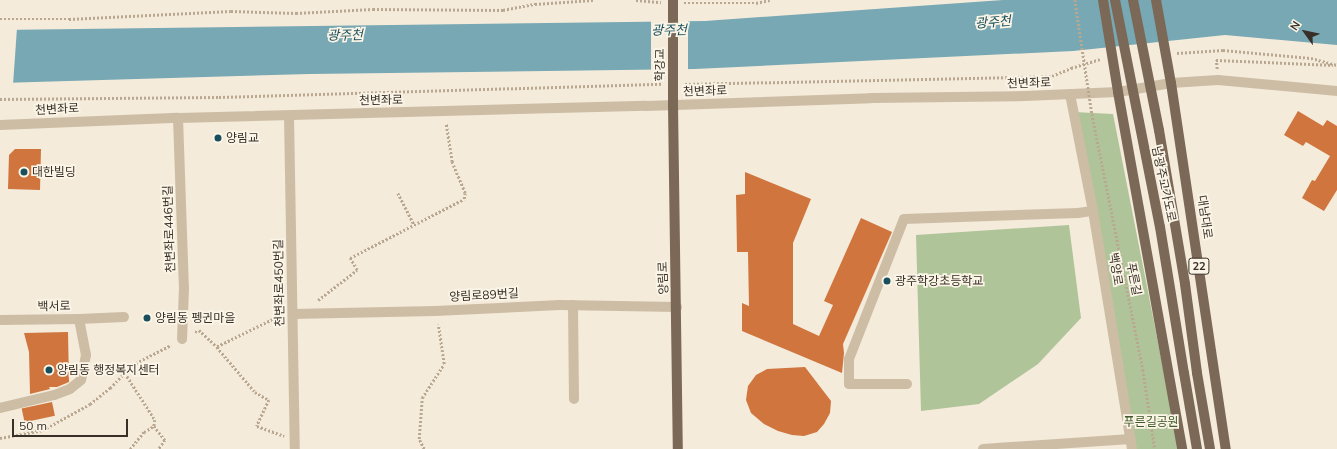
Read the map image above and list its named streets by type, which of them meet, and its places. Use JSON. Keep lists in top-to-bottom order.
{
  "streets": {
    "main road": [
      "학강교",
      "남광주고가도로",
      "대남대로",
      "22",
      "양림로"
    ],
    "street": [
      "천변좌로",
      "천변좌로446번길",
      "백양로",
      "천변좌로450번길",
      "양림로89번길",
      "백서로"
    ],
    "path": ["푸른길"]
  },
  "crossings": [
    ["학강교", "천변좌로"],
    ["학강교", "양림로"],
    ["천변좌로", "대남대로"],
    ["천변좌로", "천변좌로446번길"],
    ["천변좌로", "22"],
    ["천변좌로", "백양로"],
    ["천변좌로", "양림로"],
    ["천변좌로", "천변좌로450번길"],
    ["대남대로", "22"],
    ["양림로", "양림로89번길"],
    ["천변좌로450번길", "양림로89번길"]
  ],
  "water": ["광주천"],
  "parks": ["푸른길공원"],
  "places": [
    "양림교",
    "대한빌딩",
    "광주학강초등학교",
    "양림동 펭귄마을",
    "양림동 행정복지센터"
  ],
  "scale_bar": "50 m",
  "north": "top left"
}
